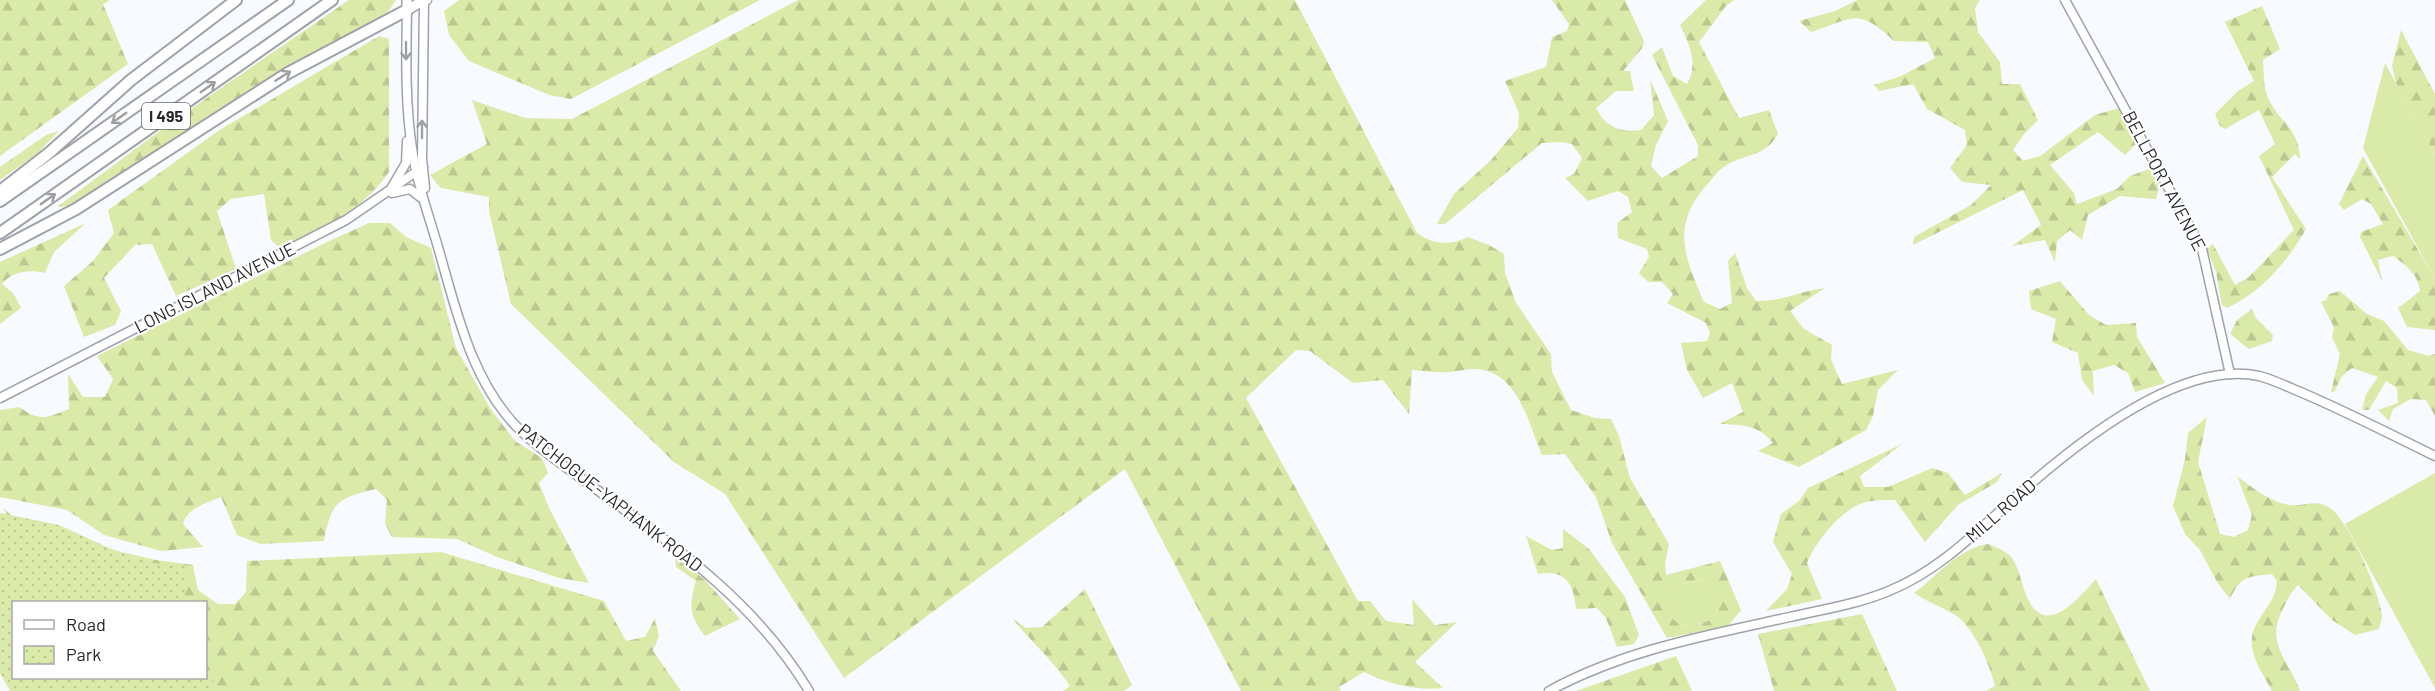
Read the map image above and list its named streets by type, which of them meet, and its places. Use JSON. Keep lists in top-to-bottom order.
{
  "streets": {
    "highway": ["I 495"],
    "main road": [
      "BELLPORT AVENUE",
      "LONG ISLAND AVENUE",
      "PATCHOGUE-YAPHANK ROAD",
      "MILL ROAD"
    ]
  },
  "crossings": [
    ["BELLPORT AVENUE", "MILL ROAD"],
    ["LONG ISLAND AVENUE", "PATCHOGUE-YAPHANK ROAD"]
  ],
  "legend": ["Road", "Park"]
}
